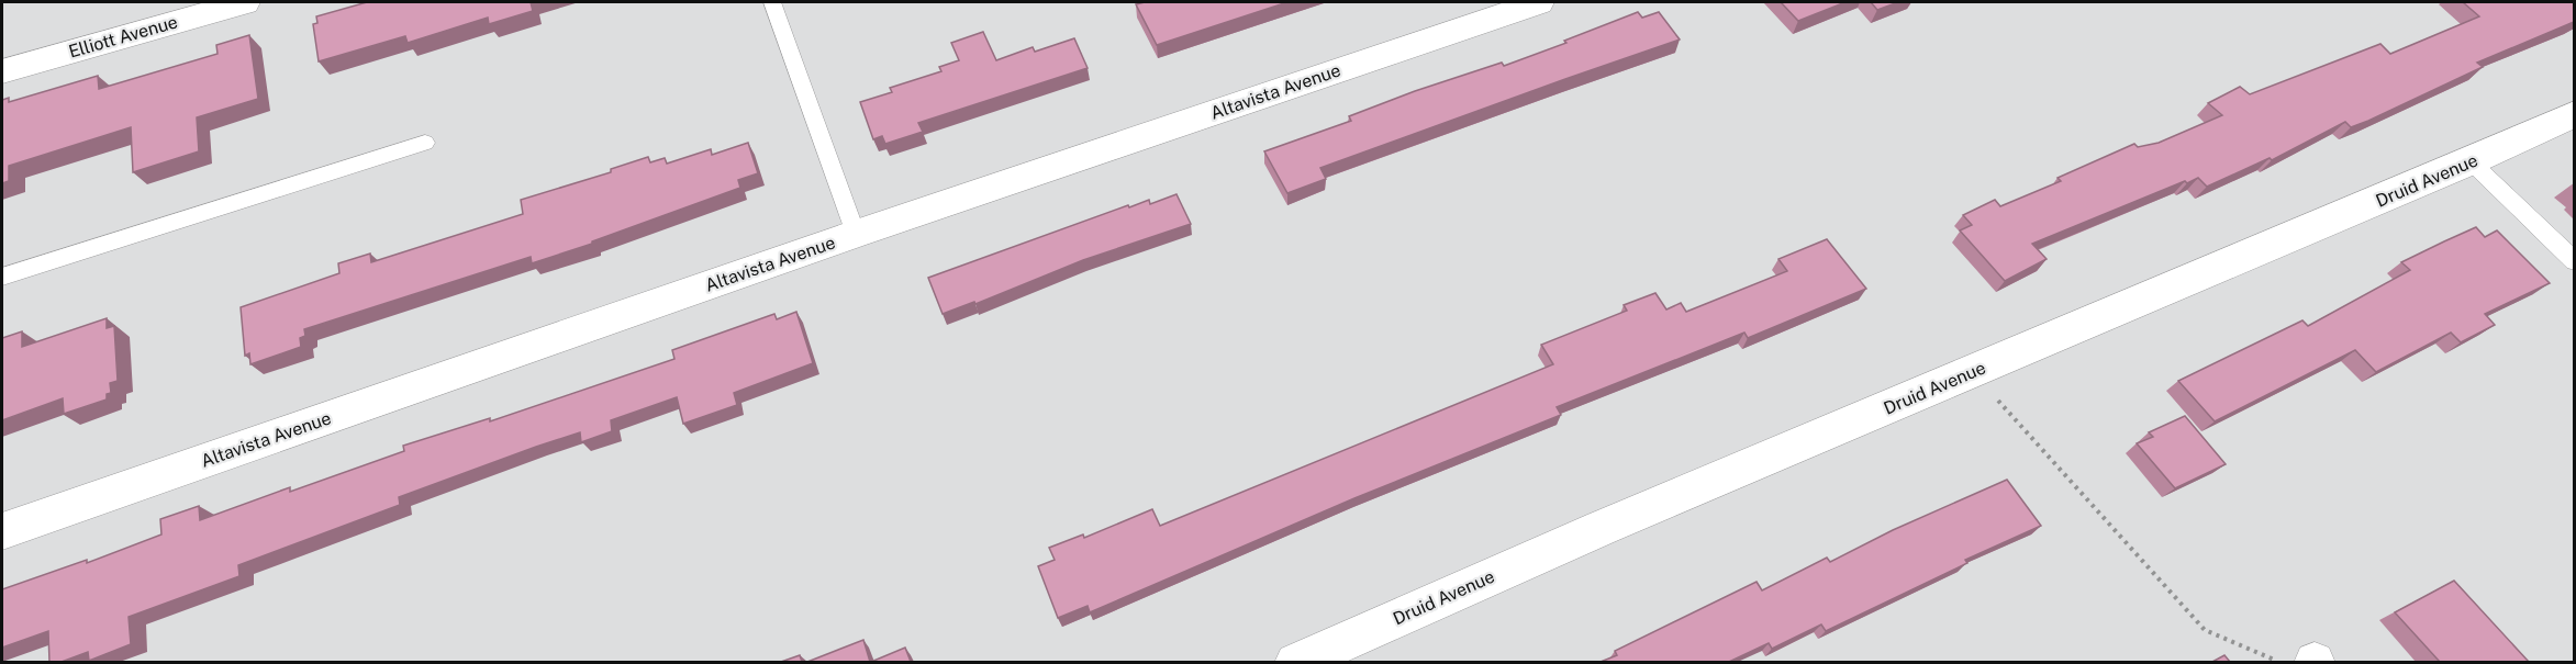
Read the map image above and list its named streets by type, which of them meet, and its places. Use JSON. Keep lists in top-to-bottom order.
{
  "streets": {
    "street": ["Elliott Avenue", "Altavista Avenue", "Druid Avenue"]
  }
}
